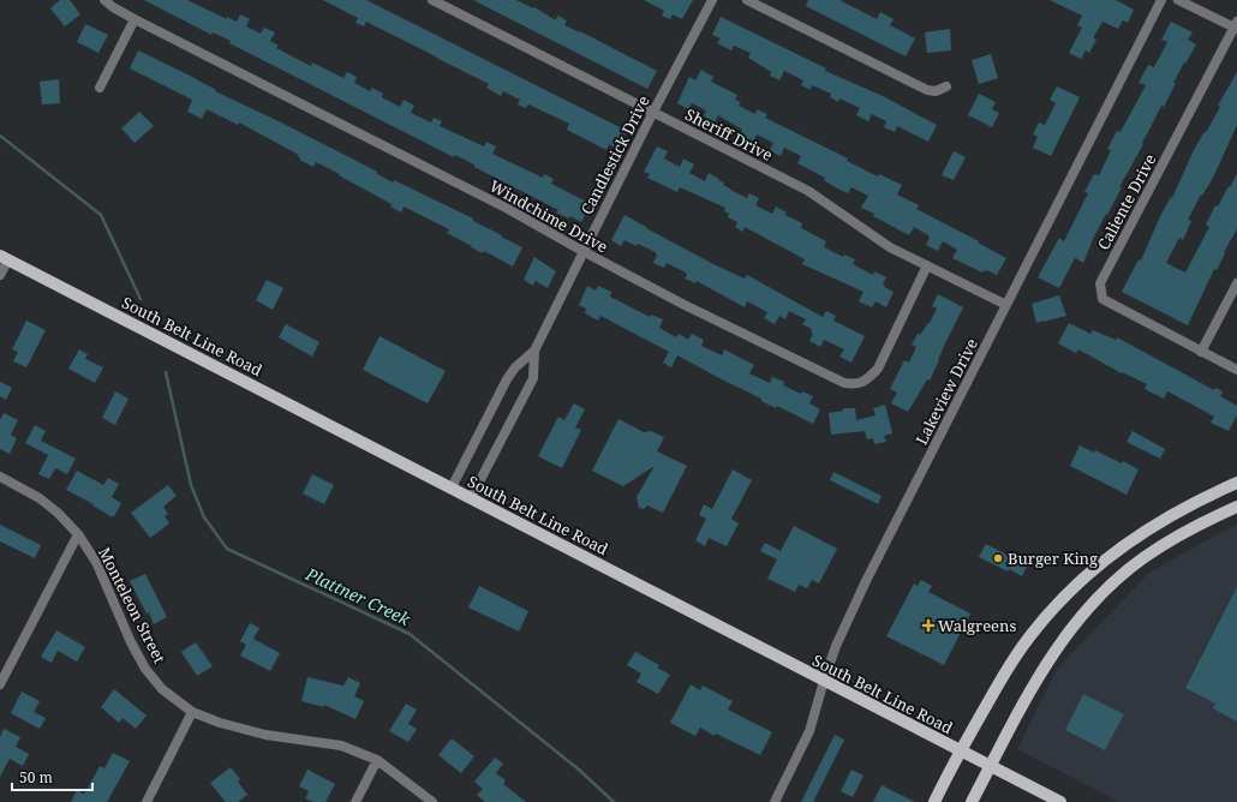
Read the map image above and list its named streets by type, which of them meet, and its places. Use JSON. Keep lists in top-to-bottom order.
{
  "streets": {
    "main road": ["South Belt Line Road"],
    "street": [
      "Sheriff Drive",
      "Candlestick Drive",
      "Caliente Drive",
      "Windchime Drive",
      "Lakeview Drive",
      "Monteleon Street"
    ]
  },
  "crossings": [
    ["Sheriff Drive", "Candlestick Drive"],
    ["Sheriff Drive", "Windchime Drive"],
    ["Sheriff Drive", "Lakeview Drive"],
    ["Candlestick Drive", "Windchime Drive"],
    ["Candlestick Drive", "South Belt Line Road"],
    ["South Belt Line Road", "Lakeview Drive"]
  ],
  "water": ["Plattner Creek"],
  "places": {
    "other": ["Burger King"],
    "health": ["Walgreens"]
  },
  "scale_bar": "50 m"
}
